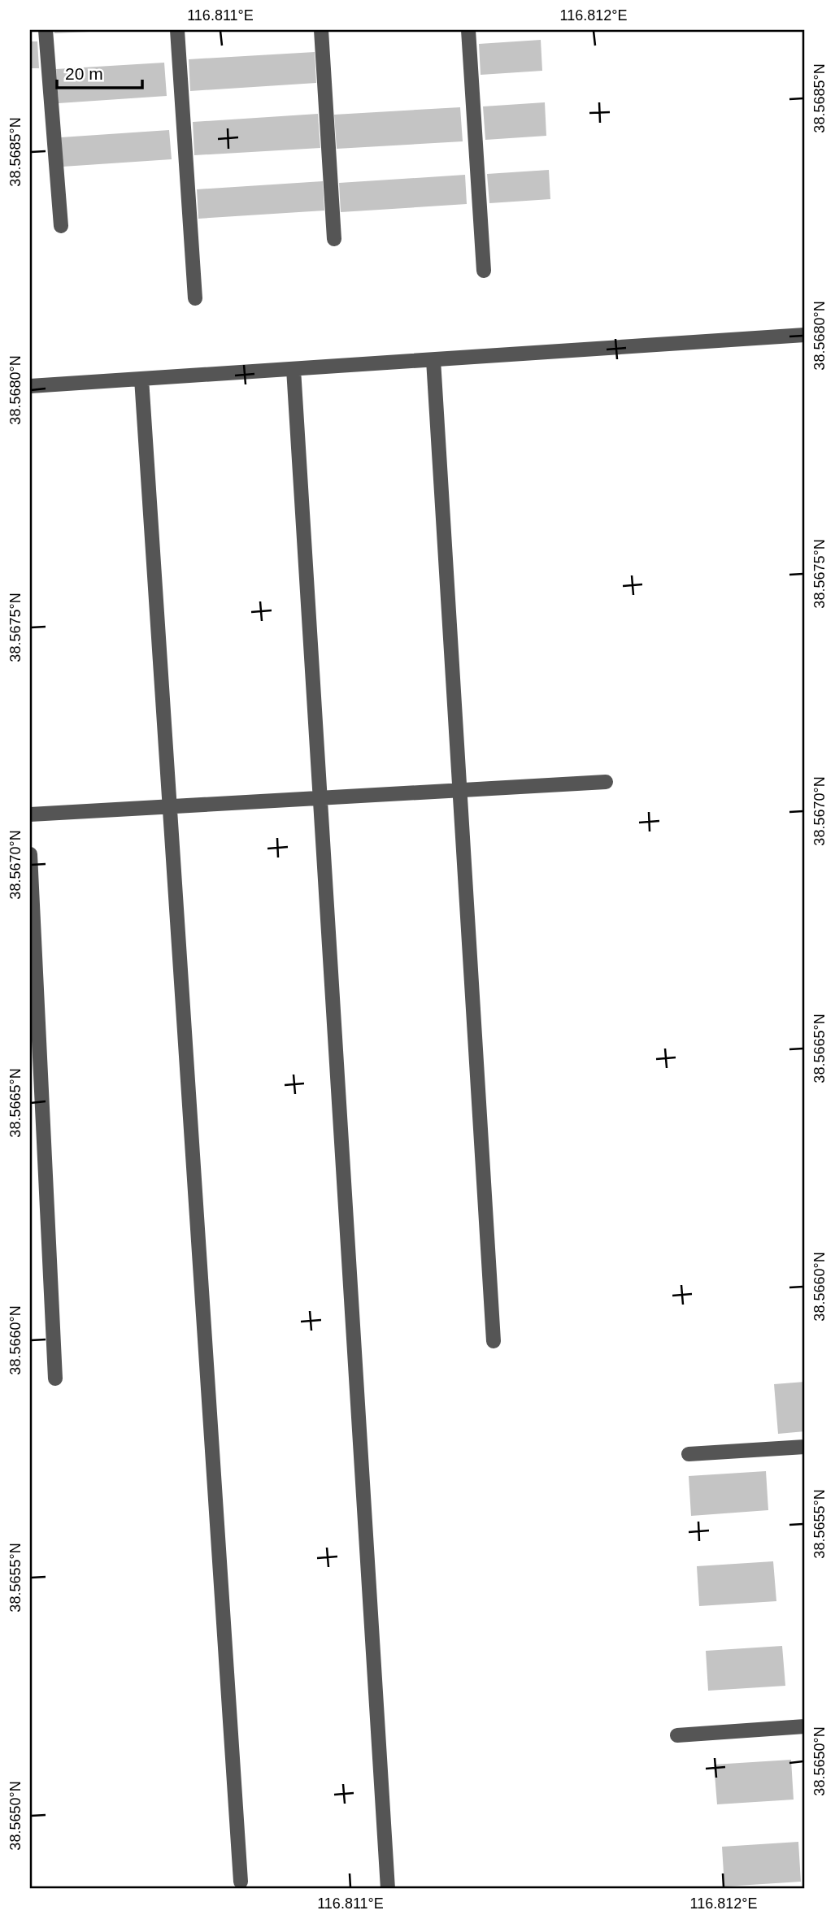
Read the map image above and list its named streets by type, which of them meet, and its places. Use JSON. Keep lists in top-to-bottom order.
{
  "scale_bar": "20 m",
  "coordinates": [
    "116.811°E",
    "116.812°E",
    "38.5685°N",
    "38.5680°N",
    "38.5675°N",
    "38.5670°N",
    "38.5665°N",
    "38.5660°N",
    "38.5655°N",
    "38.5650°N"
  ]
}
